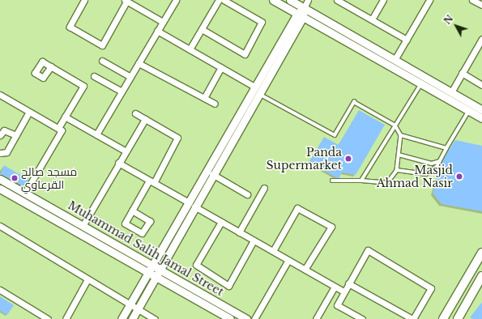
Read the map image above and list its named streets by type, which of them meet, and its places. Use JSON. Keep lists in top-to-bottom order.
{
  "streets": {
    "street": ["Muhammad Salih Jamal Street"]
  },
  "places": ["Panda Supermarket", "Masjid Ahmad Nasir", "مسجد صالح القرعاوي"],
  "north": "top left"
}
